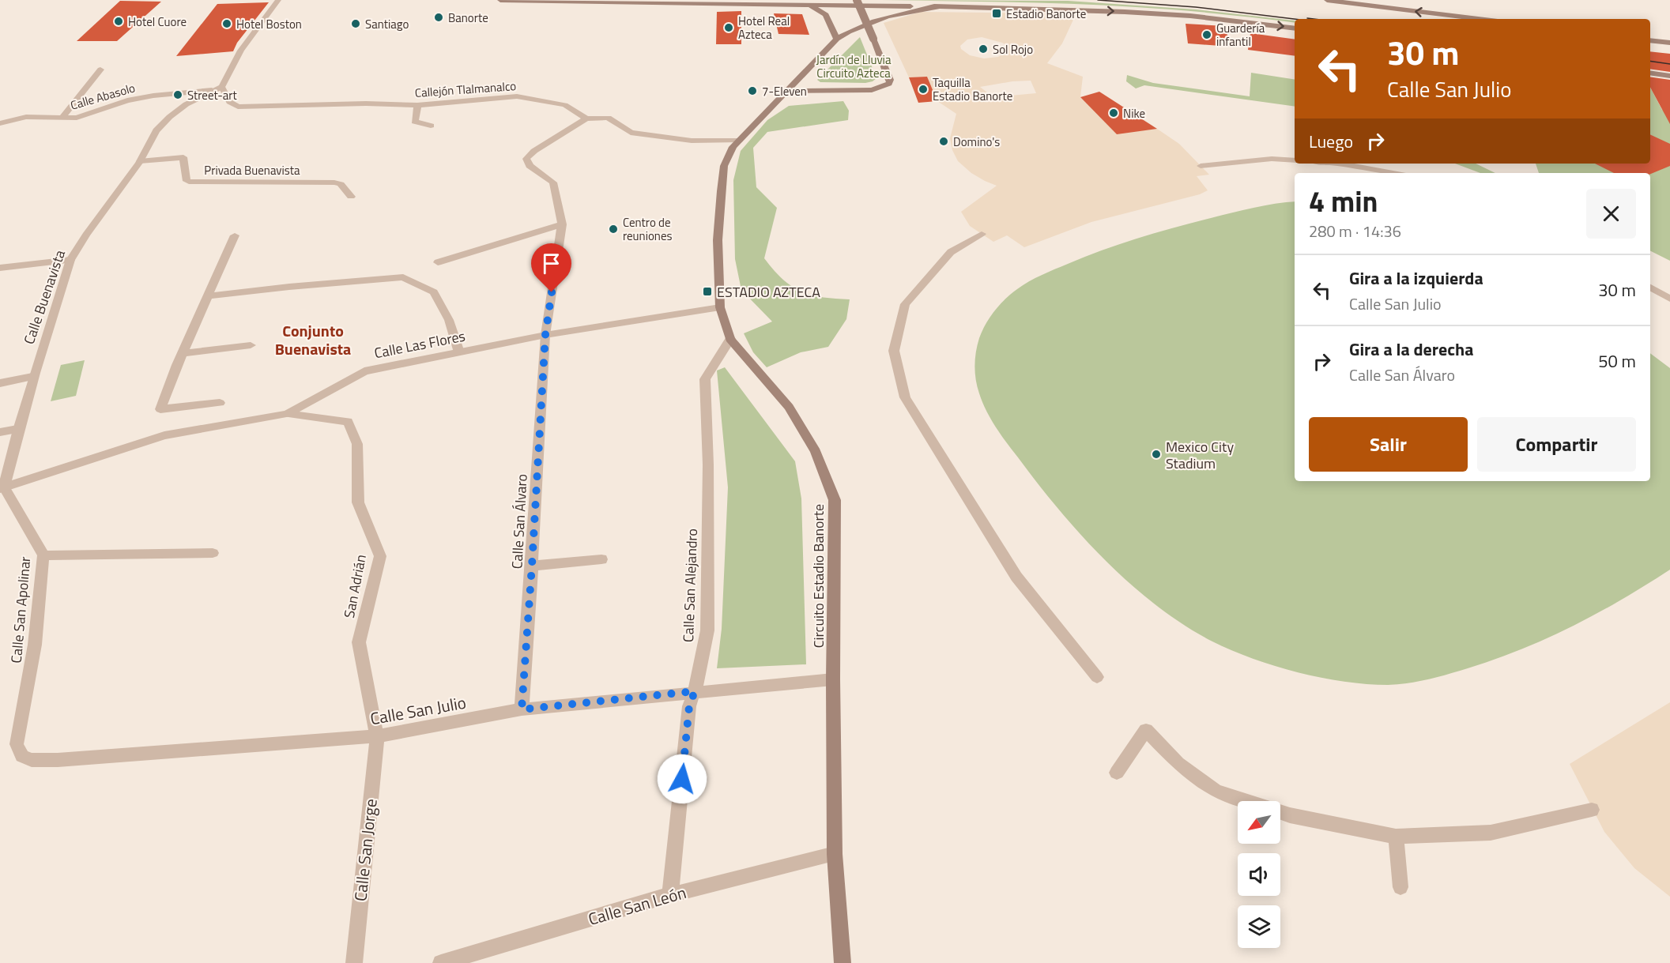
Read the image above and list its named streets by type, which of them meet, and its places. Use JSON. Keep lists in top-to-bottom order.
{
  "streets": {
    "main road": ["Circuito Estadio Banorte"],
    "street": [
      "Callejón Tlalmanalco",
      "Calle Abasolo",
      "Privada Buenavista",
      "Calle Buenavista",
      "Calle Las Flores",
      "Calle San Álvaro",
      "Calle San Alejandro",
      "San Adrián",
      "Calle San Apolinar",
      "Calle San Julio",
      "Calle San Jorge",
      "Calle San León"
    ]
  },
  "crossings": [
    ["Callejón Tlalmanalco", "Calle Buenavista"],
    ["Calle Abasolo", "Calle Buenavista"],
    ["Privada Buenavista", "Calle Buenavista"],
    ["Calle Buenavista", "Calle Las Flores"],
    ["Calle Buenavista", "Calle San Apolinar"],
    ["Calle Las Flores", "Calle San Álvaro"],
    ["Calle Las Flores", "Circuito Estadio Banorte"],
    ["Calle Las Flores", "San Adrián"],
    ["Calle Las Flores", "Calle San Apolinar"],
    ["Calle San Álvaro", "Calle San Julio"],
    ["Circuito Estadio Banorte", "Calle San Alejandro"],
    ["Circuito Estadio Banorte", "Calle San Julio"],
    ["Circuito Estadio Banorte", "Calle San León"],
    ["Calle San Alejandro", "Calle San Julio"],
    ["Calle San Alejandro", "Calle San León"],
    ["San Adrián", "Calle San Julio"],
    ["San Adrián", "Calle San Jorge"],
    ["Calle San Apolinar", "Calle San Julio"],
    ["Calle San Julio", "Calle San Jorge"]
  ],
  "districts": ["Conjunto Buenavista"],
  "parks": ["Jardín de Lluvia Circuito Azteca"],
  "places": {
    "transit": ["Estadio Banorte", "ESTADIO AZTECA"],
    "other": [
      "Banorte",
      "Hotel Cuore",
      "Hotel Boston",
      "Santiago",
      "Hotel Real Azteca",
      "Guardería infantil",
      "Sol Rojo",
      "Taquilla Estadio Banorte",
      "7-Eleven",
      "Street-art",
      "Nike",
      "Domino's",
      "Centro de reuniones",
      "Mexico City Stadium"
    ]
  },
  "north": "bottom left",
  "page": {
    "turn": ["30 m", "Calle San Julio"],
    "then": "Luego",
    "heading": ["4 min", "280 m · 14:36"],
    "list": [
      {
        "name": "Gira a la izquierda",
        "note": "Calle San Julio",
        "value": "30 m"
      },
      {
        "name": "Gira a la derecha",
        "note": "Calle San Álvaro",
        "value": "50 m"
      }
    ],
    "buttons": ["Salir", "Compartir"]
  }
}
